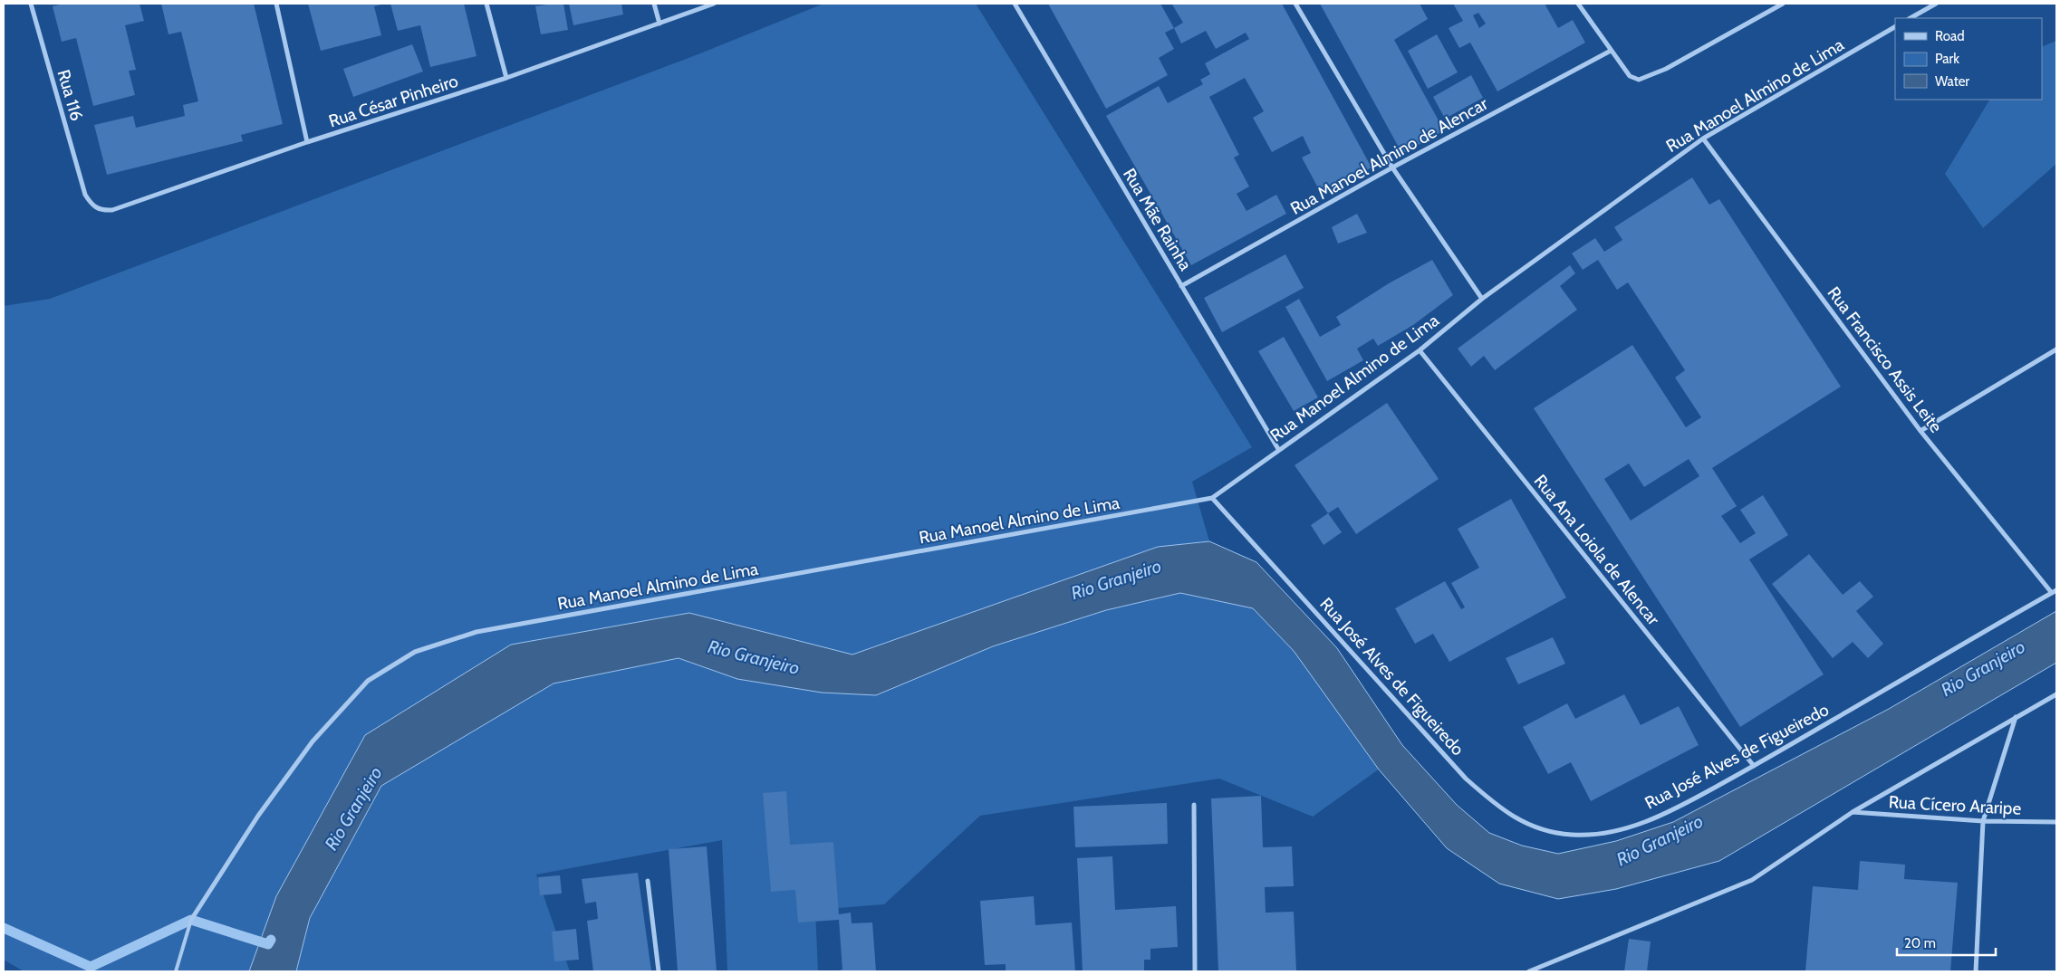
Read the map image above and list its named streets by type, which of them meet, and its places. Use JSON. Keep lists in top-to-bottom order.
{
  "streets": {
    "street": [
      "Rua 116",
      "Rua Manoel Almino de Lima",
      "Rua César Pinheiro",
      "Rua Manoel Almino de Alencar",
      "Rua Mãe Rainha",
      "Rua Francisco Assis Leite",
      "Rua Ana Loiola de Alencar",
      "Rua José Alves de Figueiredo",
      "Rua Cícero Araripe"
    ]
  },
  "crossings": [
    ["Rua 116", "Rua César Pinheiro"],
    ["Rua Manoel Almino de Lima", "Rua Mãe Rainha"],
    ["Rua Manoel Almino de Lima", "Rua Francisco Assis Leite"],
    ["Rua Manoel Almino de Lima", "Rua Ana Loiola de Alencar"],
    ["Rua Manoel Almino de Lima", "Rua José Alves de Figueiredo"],
    ["Rua Manoel Almino de Alencar", "Rua Mãe Rainha"],
    ["Rua Francisco Assis Leite", "Rua José Alves de Figueiredo"],
    ["Rua Ana Loiola de Alencar", "Rua José Alves de Figueiredo"]
  ],
  "water": ["Rio Granjeiro"],
  "legend": ["Road", "Park", "Water"],
  "scale_bar": "20 m"
}
